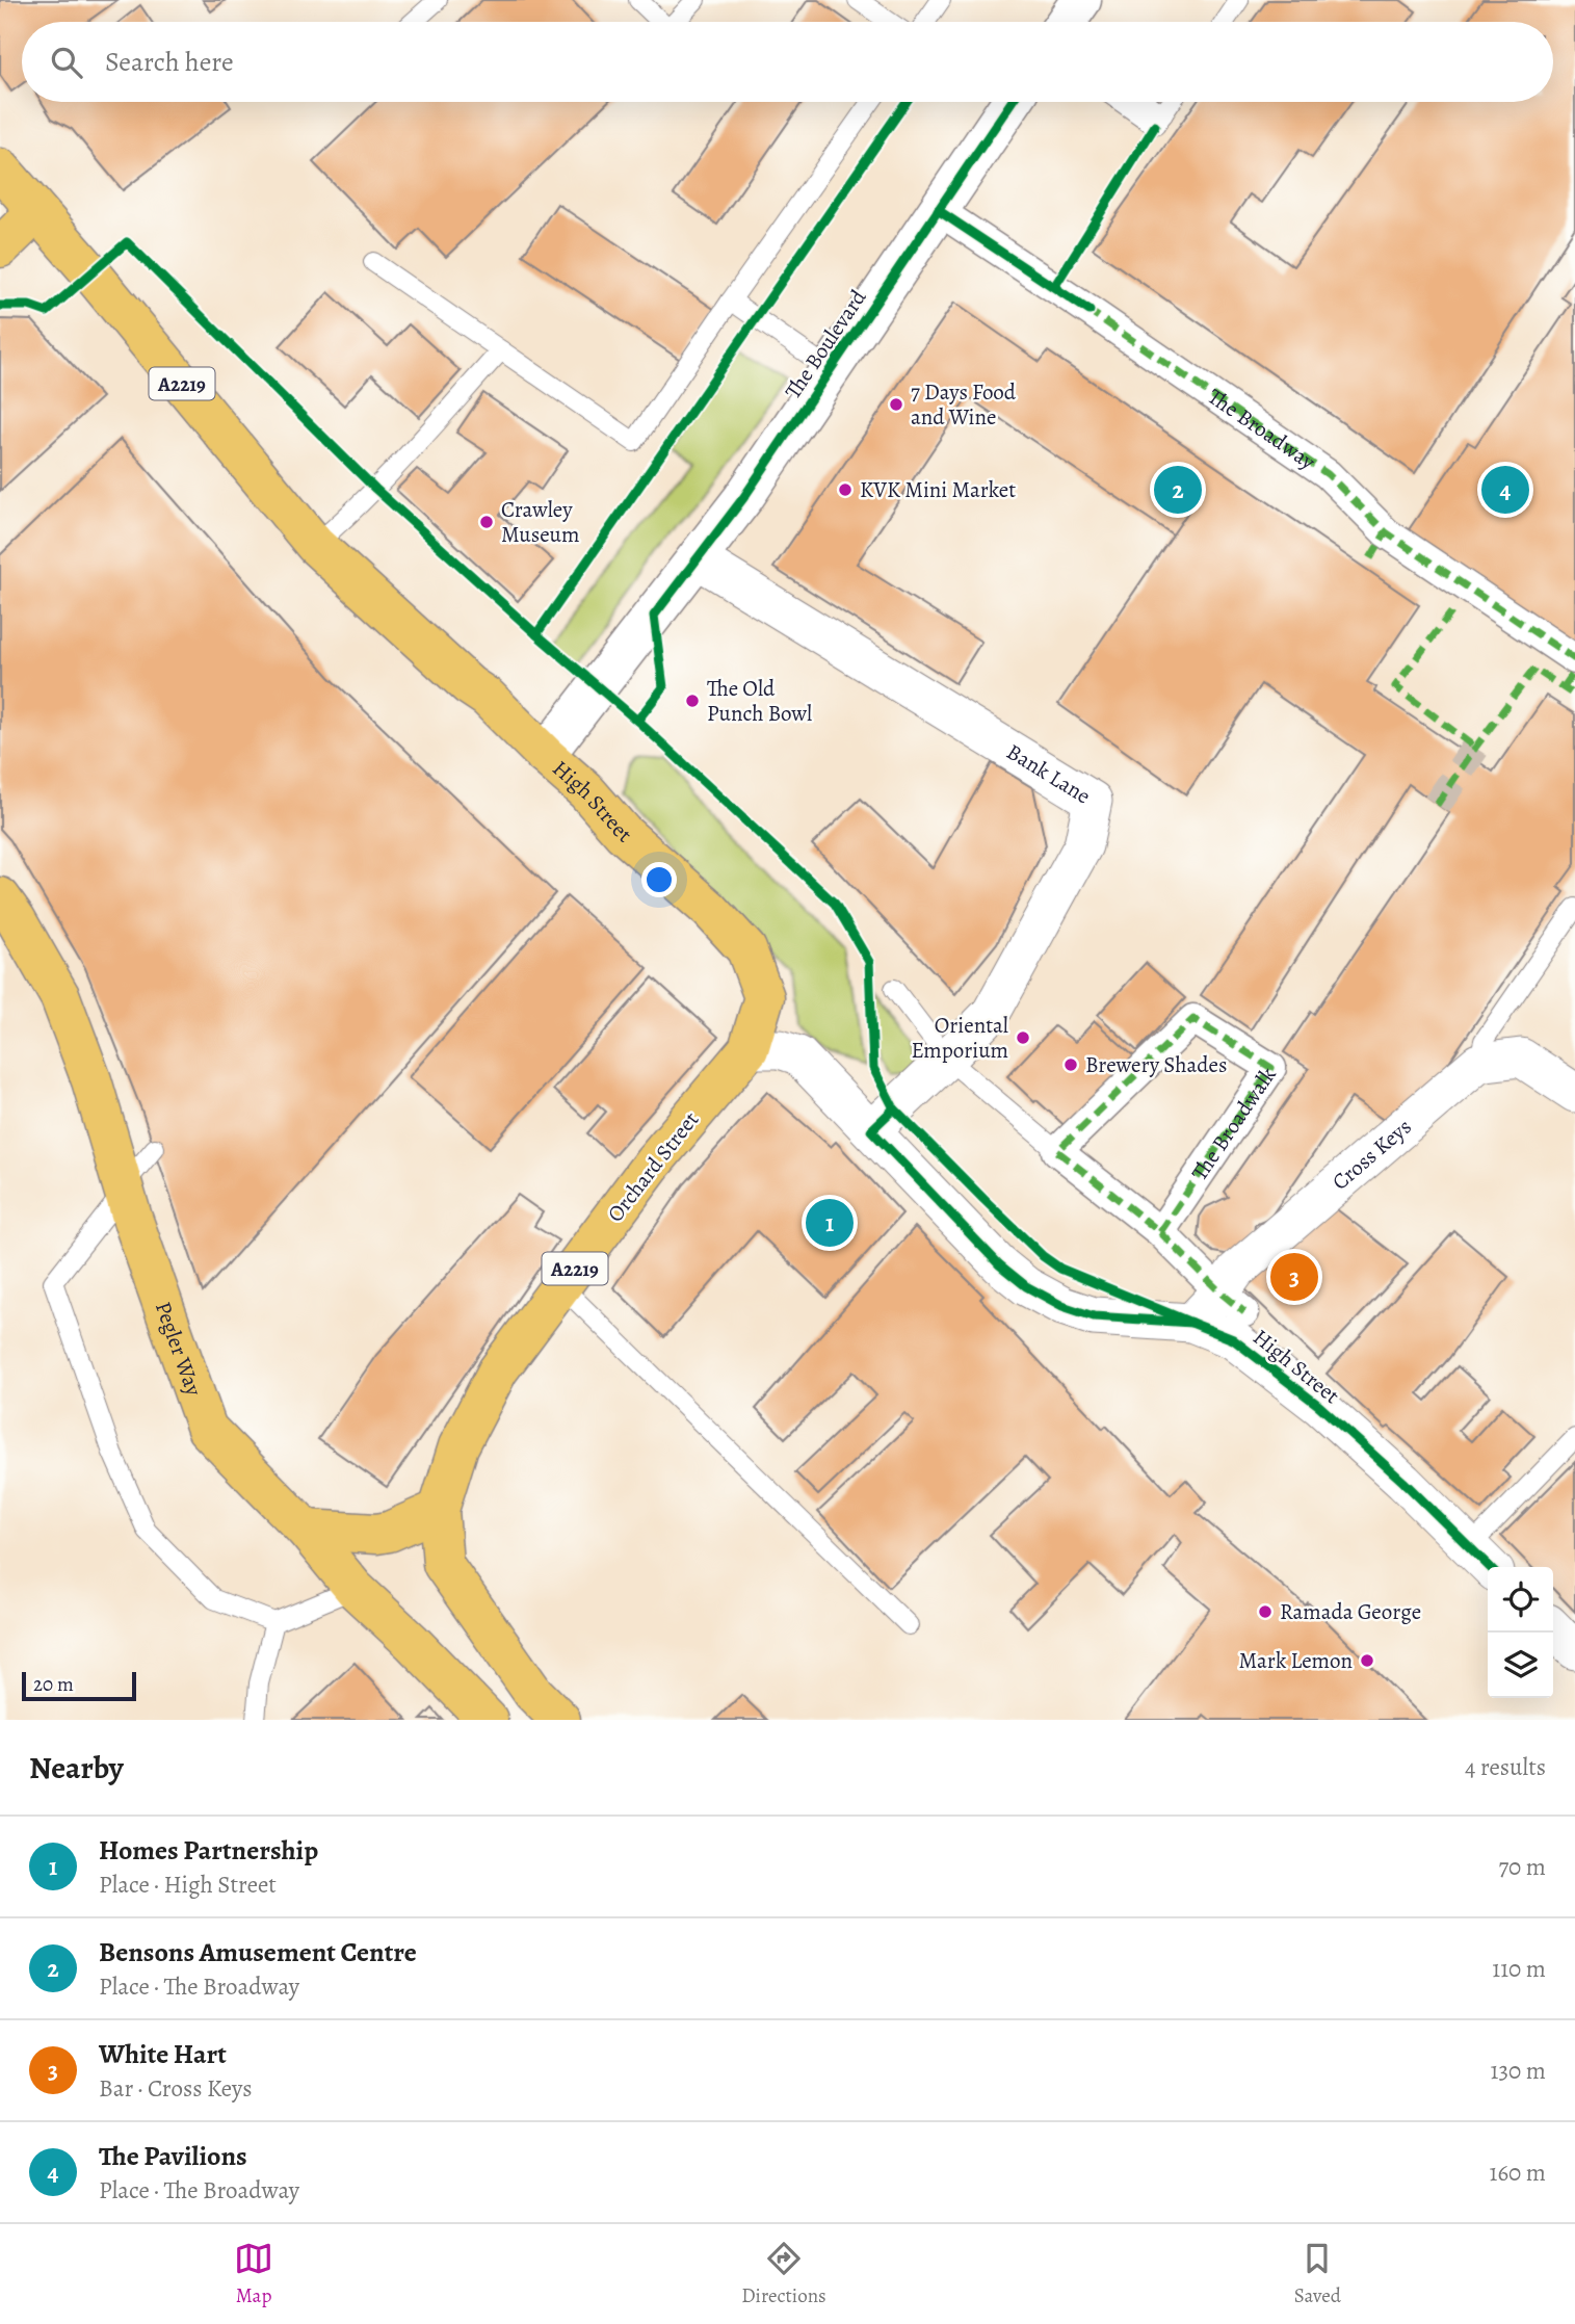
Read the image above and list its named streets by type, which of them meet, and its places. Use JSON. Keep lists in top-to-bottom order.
{
  "streets": {
    "main road": [
      "A2219",
      "High Street",
      "Orchard Street",
      "Pegler Way"
    ],
    "street": [
      "The Boulevard",
      "The Broadway",
      "Bank Lane",
      "The Broadwalk",
      "Cross Keys"
    ]
  },
  "crossings": [
    ["The Boulevard", "The Broadway"],
    ["The Boulevard", "Bank Lane"],
    ["The Boulevard", "High Street"],
    ["A2219", "Orchard Street"],
    ["Bank Lane", "High Street"],
    ["High Street", "Cross Keys"],
    ["High Street", "Orchard Street"]
  ],
  "places": [
    "7 Days Food and Wine",
    "KVK Mini Market",
    "Crawley Museum",
    "The Old Punch Bowl",
    "Oriental Emporium",
    "Brewery Shades",
    "Ramada George",
    "Mark Lemon"
  ],
  "scale_bar": "20 m",
  "page": {
    "search": "Search here",
    "pins": [
      "2",
      "4",
      "1",
      "3"
    ],
    "scale": "20 m",
    "heading": ["Nearby", "4 results"],
    "list": [
      {
        "mark": "1",
        "name": "Homes Partnership",
        "note": "Place · High Street",
        "value": "70 m"
      },
      {
        "mark": "2",
        "name": "Bensons Amusement Centre",
        "note": "Place · The Broadway",
        "value": "110 m"
      },
      {
        "mark": "3",
        "name": "White Hart",
        "note": "Bar · Cross Keys",
        "value": "130 m"
      },
      {
        "mark": "4",
        "name": "The Pavilions",
        "note": "Place · The Broadway",
        "value": "160 m"
      }
    ],
    "nav": ["Map", "Directions", "Saved"]
  }
}
